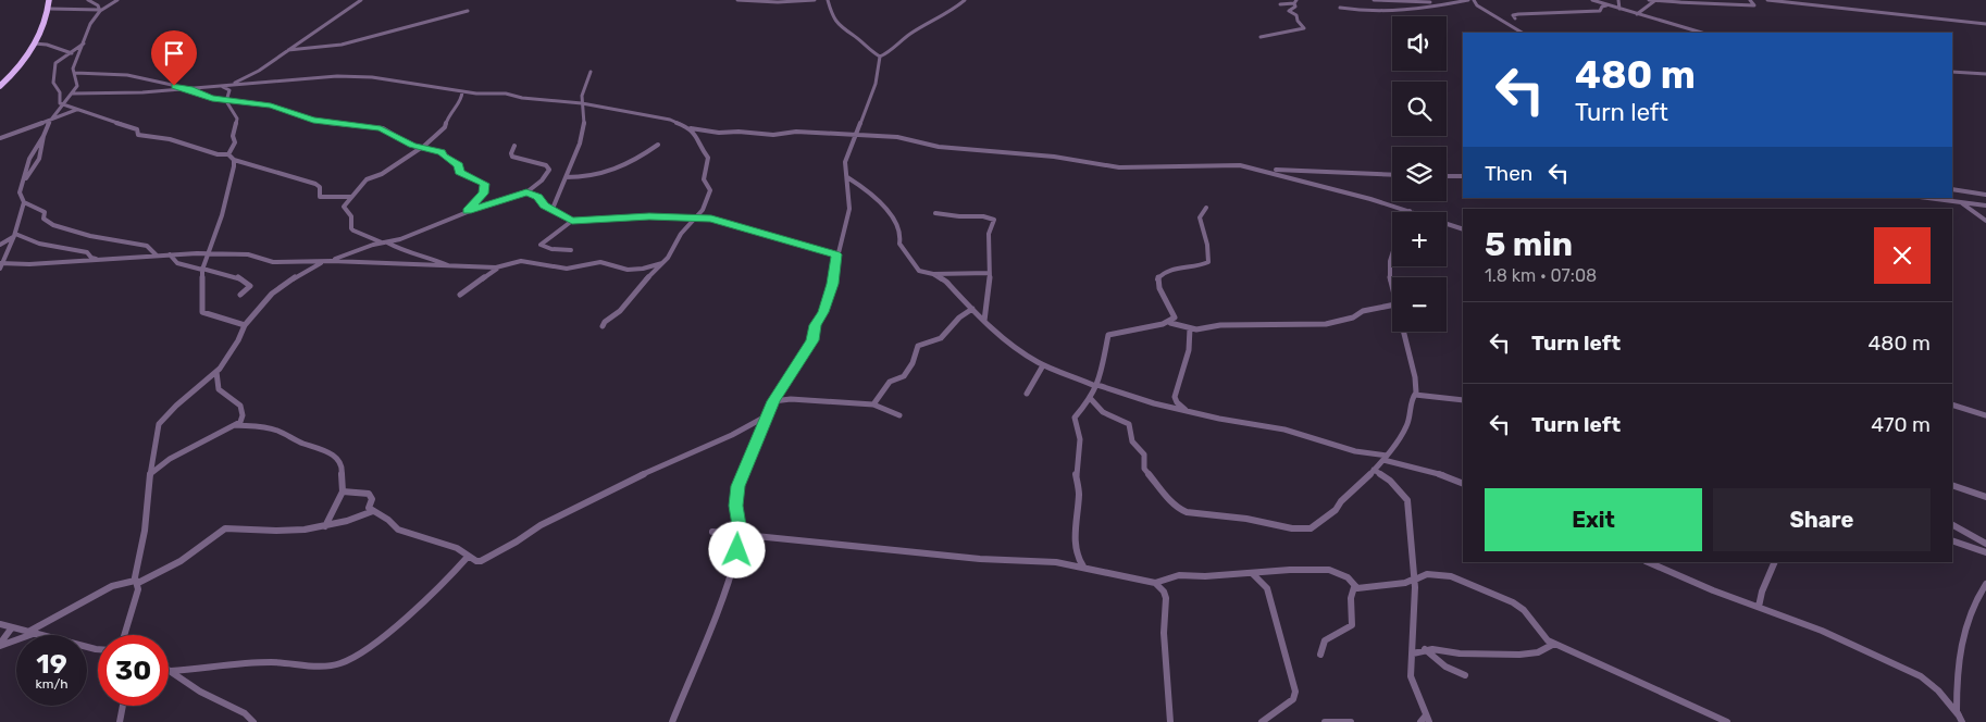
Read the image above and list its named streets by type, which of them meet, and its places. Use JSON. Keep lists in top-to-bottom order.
{
  "page": {
    "map_buttons": ["+", "−"],
    "turn": ["480 m", "Turn left"],
    "then": "Then",
    "heading": ["5 min", "1.8 km · 07:08"],
    "list": [
      {
        "name": "Turn left",
        "value": "480 m"
      },
      {
        "name": "Turn left",
        "value": "470 m"
      }
    ],
    "buttons": ["Exit", "Share"],
    "speed": "19 km/h",
    "limit": "30"
  }
}
